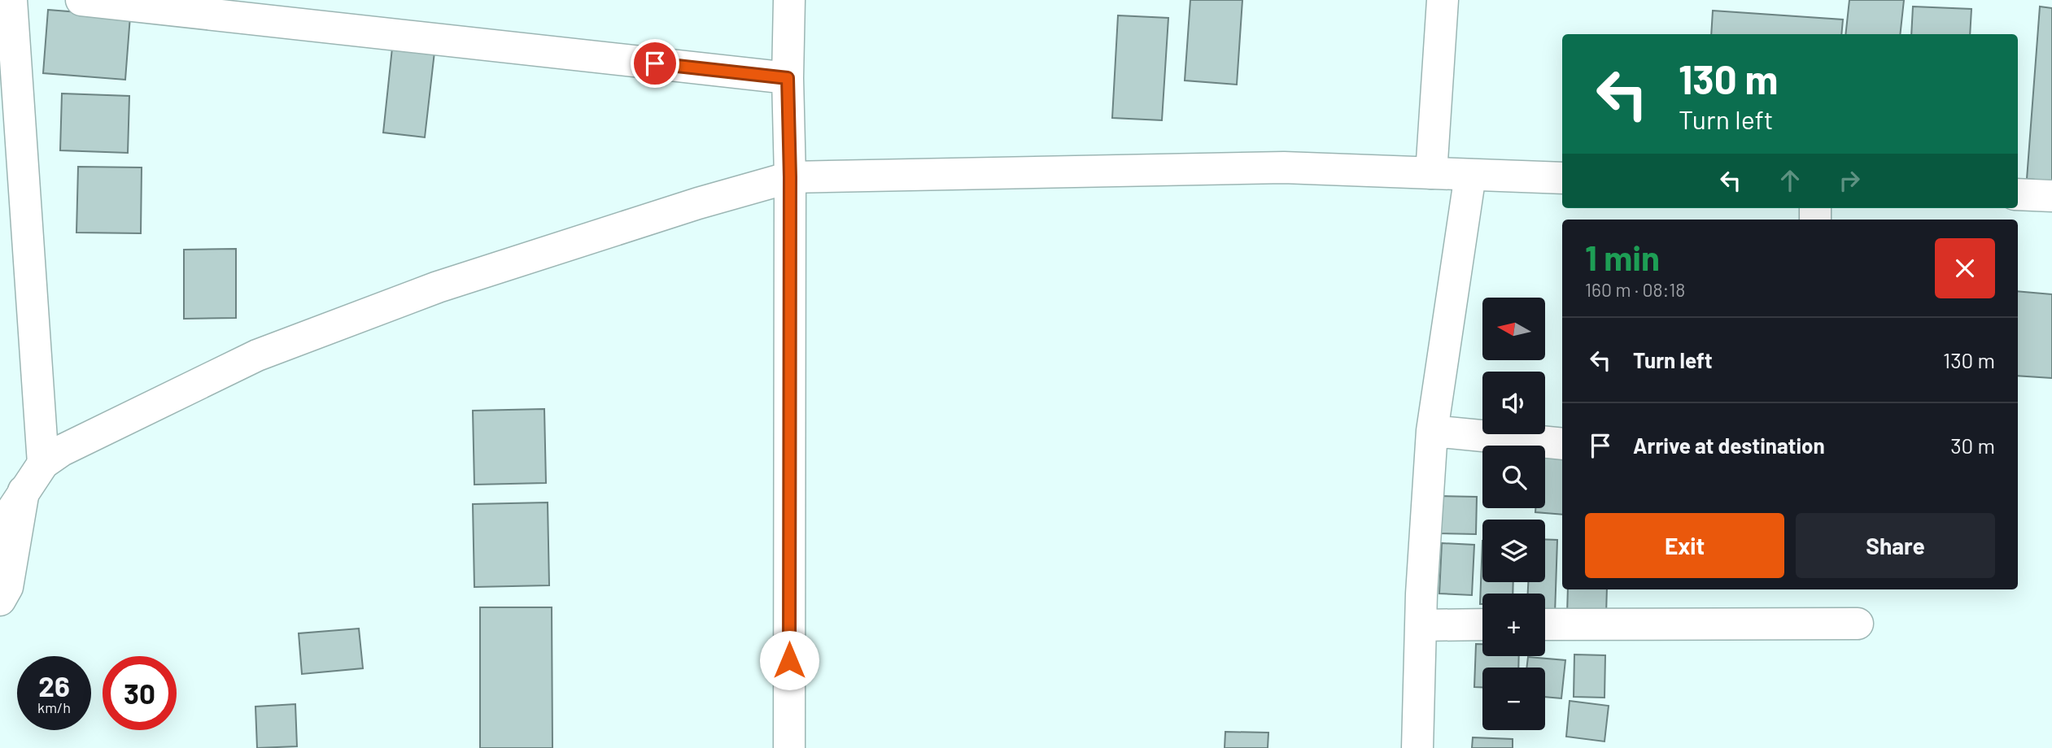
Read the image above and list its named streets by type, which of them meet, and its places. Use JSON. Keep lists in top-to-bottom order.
{
  "north": "left",
  "page": {
    "turn": ["130 m", "Turn left"],
    "heading": ["1 min", "160 m · 08:18"],
    "map_buttons": ["+", "−"],
    "list": [
      {
        "name": "Turn left",
        "value": "130 m"
      },
      {
        "name": "Arrive at destination",
        "value": "30 m"
      }
    ],
    "buttons": ["Exit", "Share"],
    "speed": "26 km/h",
    "limit": "30"
  }
}
